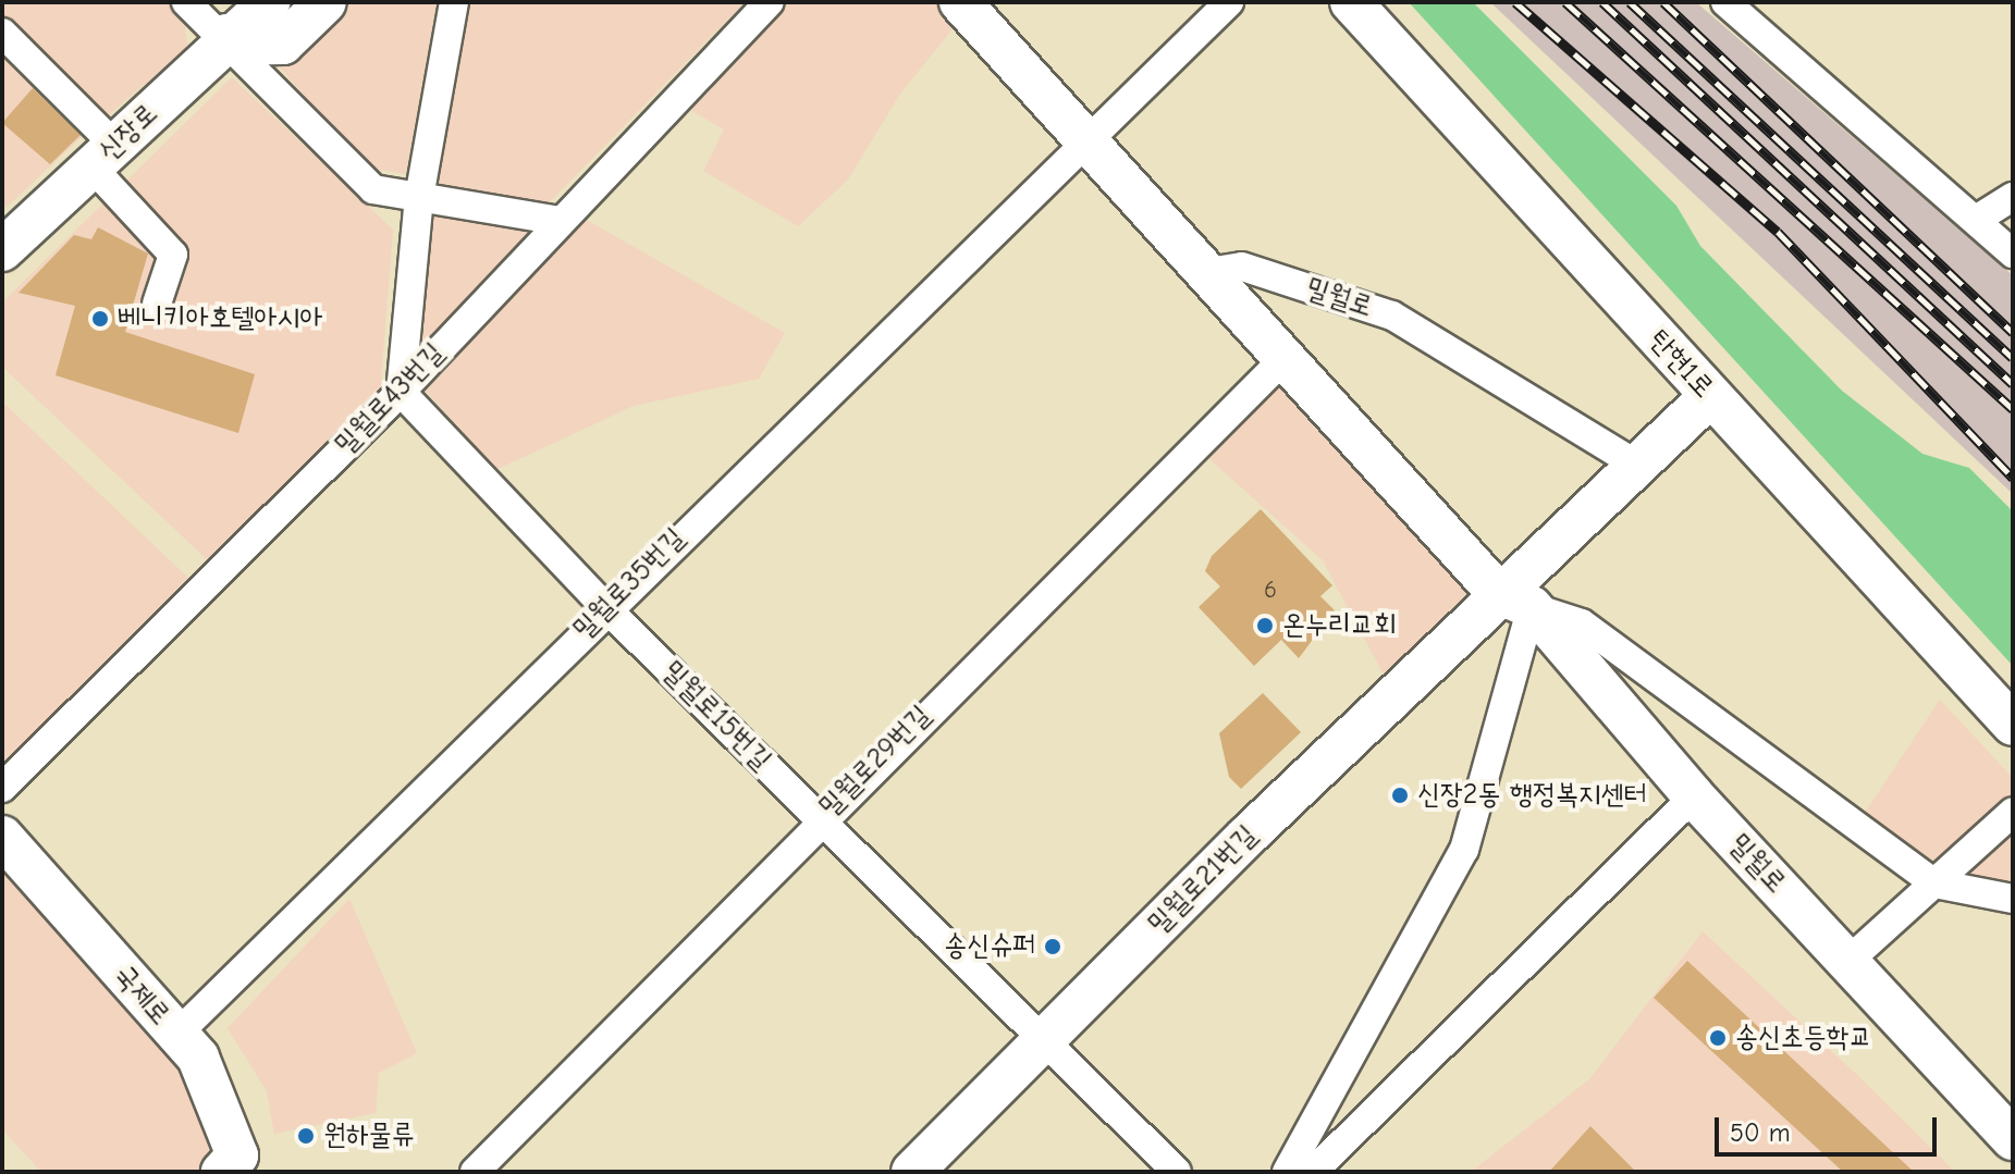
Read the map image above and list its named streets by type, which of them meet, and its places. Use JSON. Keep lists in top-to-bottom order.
{
  "streets": {
    "street": [
      "신장로",
      "밀월로",
      "탄현1로",
      "밀월로43번길",
      "밀월로35번길",
      "밀월로15번길",
      "밀월로29번길",
      "밀월로21번길",
      "국제로"
    ]
  },
  "crossings": [
    ["밀월로", "밀월로35번길"],
    ["밀월로", "밀월로29번길"],
    ["밀월로", "밀월로21번길"],
    ["밀월로43번길", "밀월로15번길"],
    ["밀월로35번길", "밀월로15번길"],
    ["밀월로35번길", "국제로"],
    ["밀월로15번길", "밀월로29번길"],
    ["밀월로15번길", "밀월로21번길"]
  ],
  "places": [
    "베니키아호텔아시아",
    "온누리교회",
    "신장2동 행정복지센터",
    "송신슈퍼",
    "송신초등학교",
    "원하물류"
  ],
  "house_numbers": ["6"],
  "scale_bar": "50 m"
}
